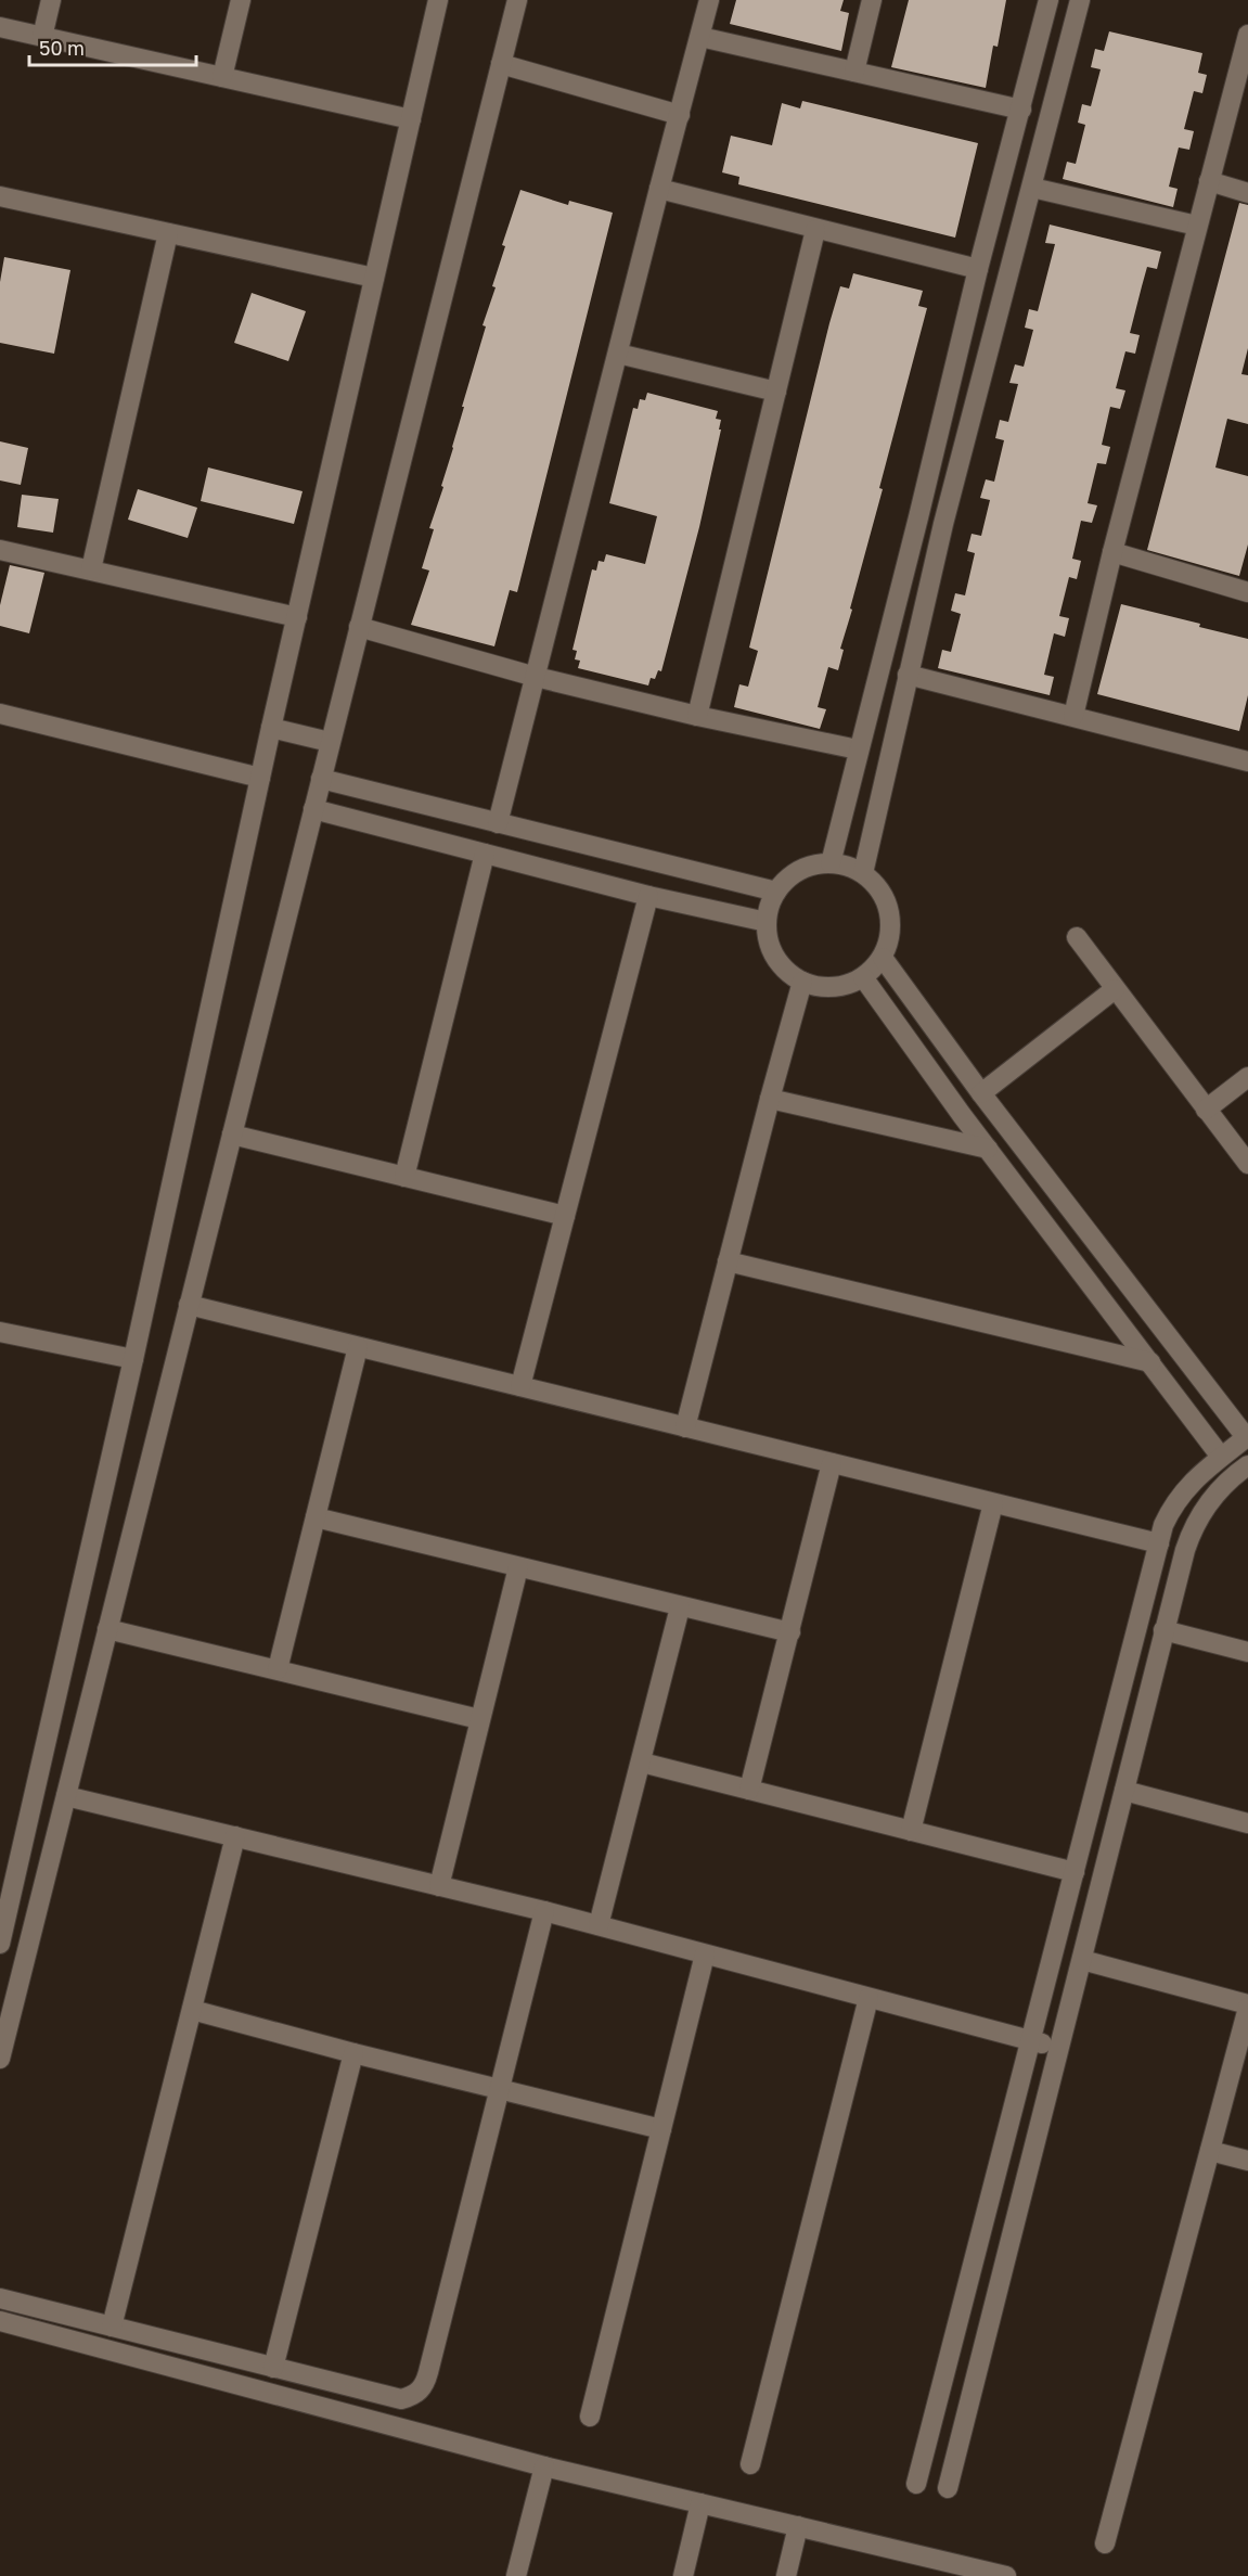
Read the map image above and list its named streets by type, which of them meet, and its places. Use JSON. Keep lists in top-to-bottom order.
{
  "scale_bar": "50 m"
}
